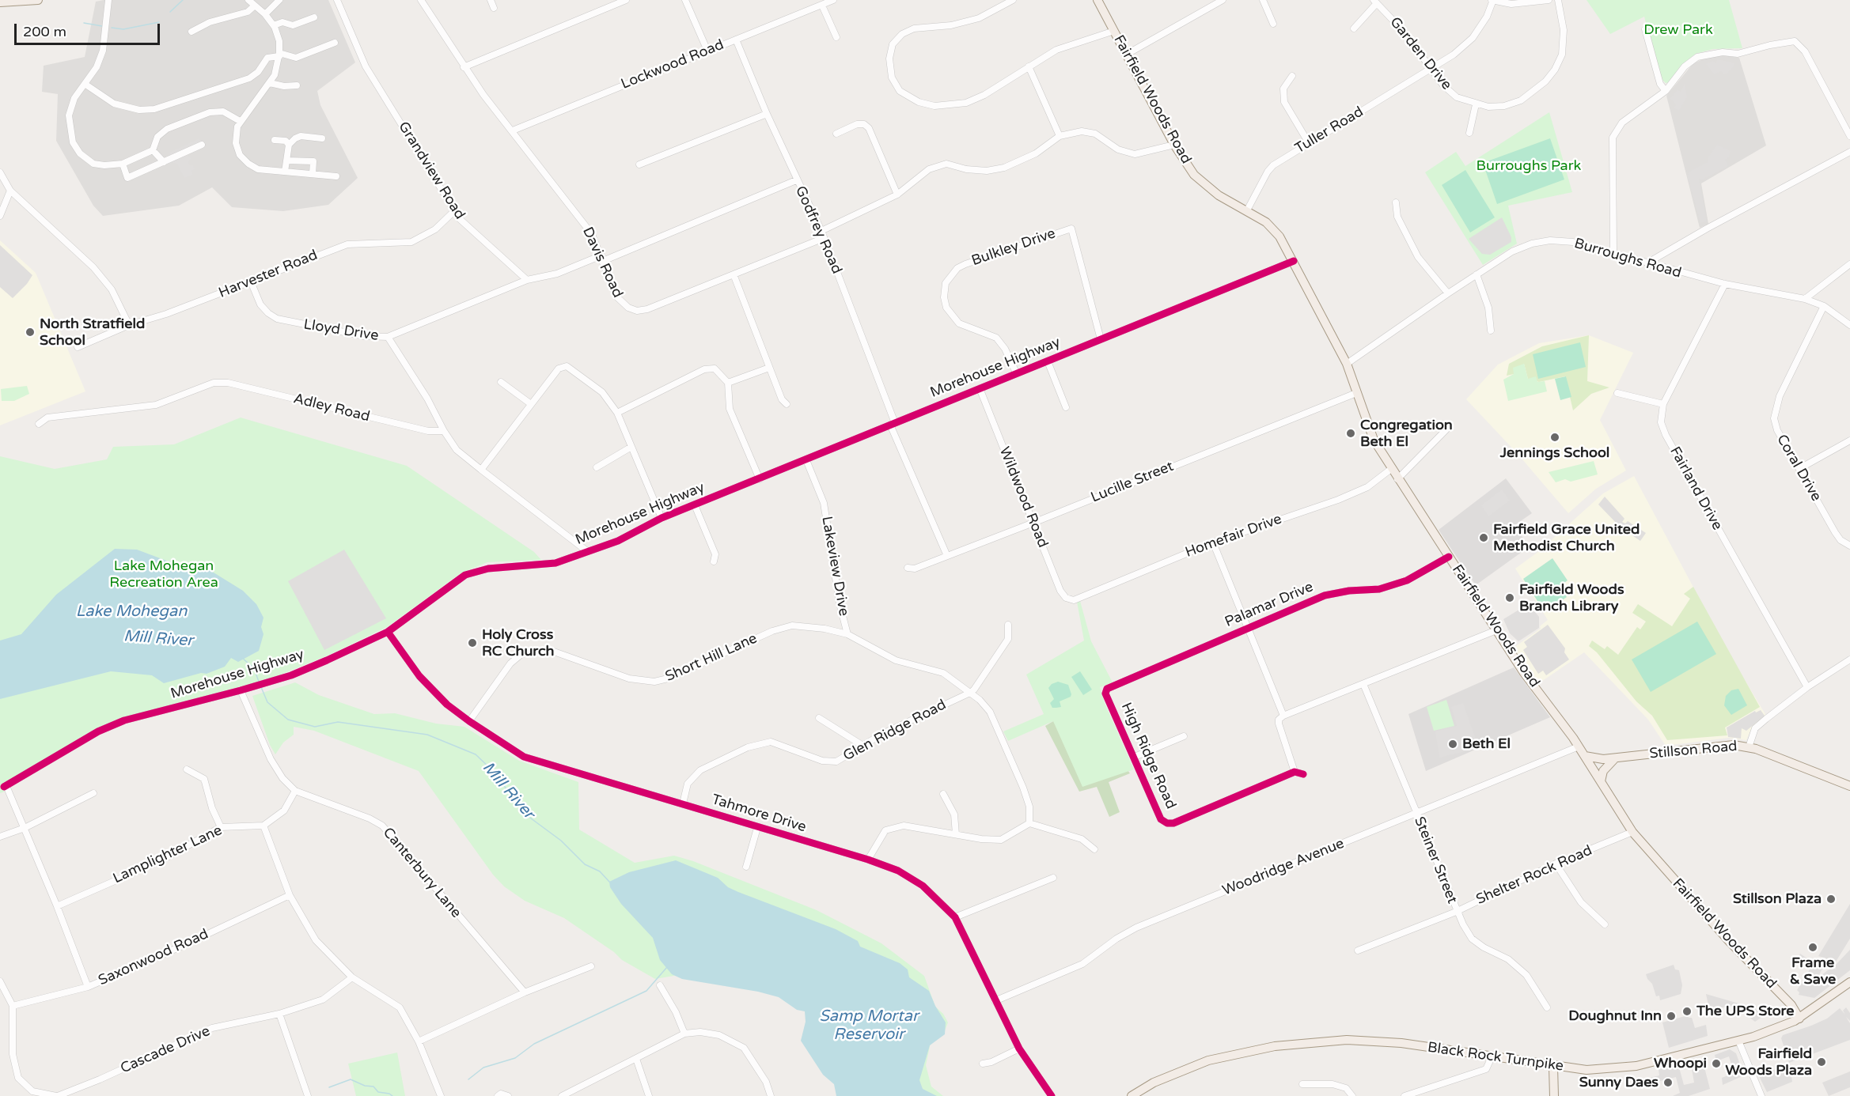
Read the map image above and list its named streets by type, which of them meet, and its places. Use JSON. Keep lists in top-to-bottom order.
{
  "streets": {
    "main road": ["Fairfield Woods Road", "Stillson Road", "Black Rock Turnpike"],
    "street": [
      "Garden Drive",
      "Lockwood Road",
      "Tuller Road",
      "Grandview Road",
      "Godfrey Road",
      "Bulkley Drive",
      "Burroughs Road",
      "Davis Road",
      "Harvester Road",
      "Lloyd Drive",
      "Morehouse Highway",
      "Adley Road",
      "Coral Drive",
      "Lucille Street",
      "Fairland Drive",
      "Wildwood Road",
      "Homefair Drive",
      "Lakeview Drive",
      "Palamar Drive",
      "Short Hill Lane",
      "Glen Ridge Road",
      "High Ridge Road",
      "Tahmore Drive",
      "Lamplighter Lane",
      "Steiner Street",
      "Woodridge Avenue",
      "Canterbury Lane",
      "Shelter Rock Road",
      "Saxonwood Road",
      "Cascade Drive"
    ]
  },
  "crossings": [
    ["Garden Drive", "Tuller Road"],
    ["Lockwood Road", "Godfrey Road"],
    ["Lockwood Road", "Davis Road"],
    ["Fairfield Woods Road", "Tuller Road"],
    ["Fairfield Woods Road", "Burroughs Road"],
    ["Fairfield Woods Road", "Morehouse Highway"],
    ["Fairfield Woods Road", "Lucille Street"],
    ["Fairfield Woods Road", "Homefair Drive"],
    ["Fairfield Woods Road", "Palamar Drive"],
    ["Fairfield Woods Road", "Stillson Road"],
    ["Fairfield Woods Road", "Woodridge Avenue"],
    ["Fairfield Woods Road", "Shelter Rock Road"],
    ["Fairfield Woods Road", "Black Rock Turnpike"],
    ["Grandview Road", "Harvester Road"],
    ["Grandview Road", "Lloyd Drive"],
    ["Godfrey Road", "Davis Road"],
    ["Godfrey Road", "Morehouse Highway"],
    ["Godfrey Road", "Lucille Street"],
    ["Bulkley Drive", "Morehouse Highway"],
    ["Burroughs Road", "Coral Drive"],
    ["Burroughs Road", "Fairland Drive"],
    ["Harvester Road", "Lloyd Drive"],
    ["Morehouse Highway", "Wildwood Road"],
    ["Morehouse Highway", "Lakeview Drive"],
    ["Morehouse Highway", "Tahmore Drive"],
    ["Morehouse Highway", "Canterbury Lane"],
    ["Lucille Street", "Wildwood Road"],
    ["Wildwood Road", "Homefair Drive"],
    ["Lakeview Drive", "Short Hill Lane"],
    ["Lakeview Drive", "Glen Ridge Road"],
    ["Palamar Drive", "High Ridge Road"],
    ["Short Hill Lane", "Tahmore Drive"],
    ["Glen Ridge Road", "Tahmore Drive"],
    ["Tahmore Drive", "Woodridge Avenue"],
    ["Steiner Street", "Woodridge Avenue"],
    ["Steiner Street", "Shelter Rock Road"],
    ["Saxonwood Road", "Cascade Drive"]
  ],
  "water": ["Lake Mohegan", "Mill River", "Samp Mortar Reservoir"],
  "parks": ["Drew Park", "Burroughs Park", "Lake Mohegan Recreation Area"],
  "places": [
    "North Stratfield School",
    "Congregation Beth El",
    "Jennings School",
    "Fairfield Grace United Methodist Church",
    "Fairfield Woods Branch Library",
    "Holy Cross RC Church",
    "Beth El",
    "Stillson Plaza",
    "Frame & Save",
    "The UPS Store",
    "Doughnut Inn",
    "Fairfield Woods Plaza",
    "Whoopi",
    "Sunny Daes"
  ],
  "scale_bar": "200 m"
}
